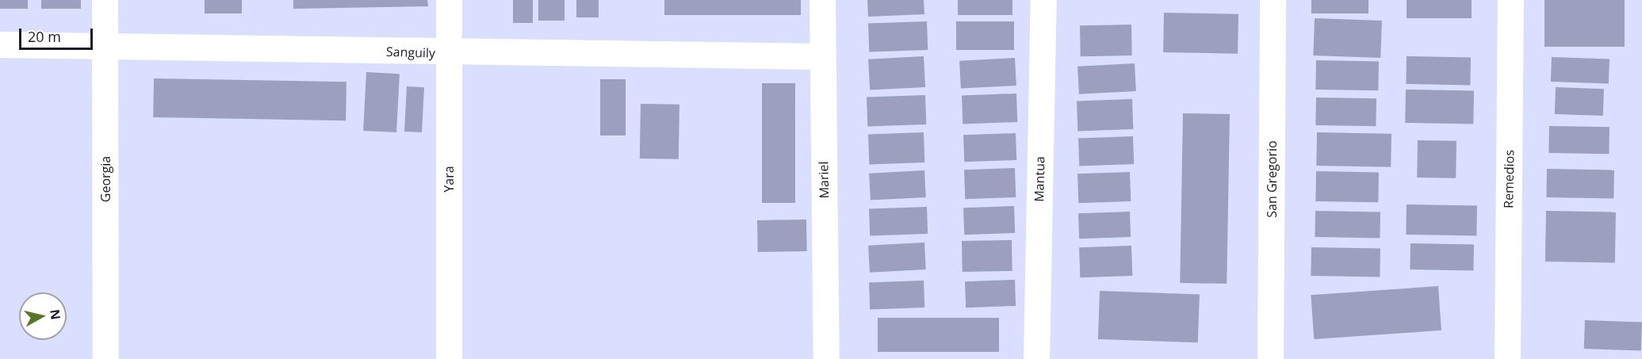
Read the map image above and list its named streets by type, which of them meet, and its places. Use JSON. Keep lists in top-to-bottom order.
{
  "streets": {
    "street": [
      "Sanguily",
      "Georgia",
      "Yara",
      "Mantua",
      "San Gregorio",
      "Remedios",
      "Mariel"
    ]
  },
  "crossings": [
    ["Sanguily", "Georgia"],
    ["Sanguily", "Yara"],
    ["Sanguily", "Mariel"]
  ],
  "scale_bar": "20 m",
  "north": "right"
}
